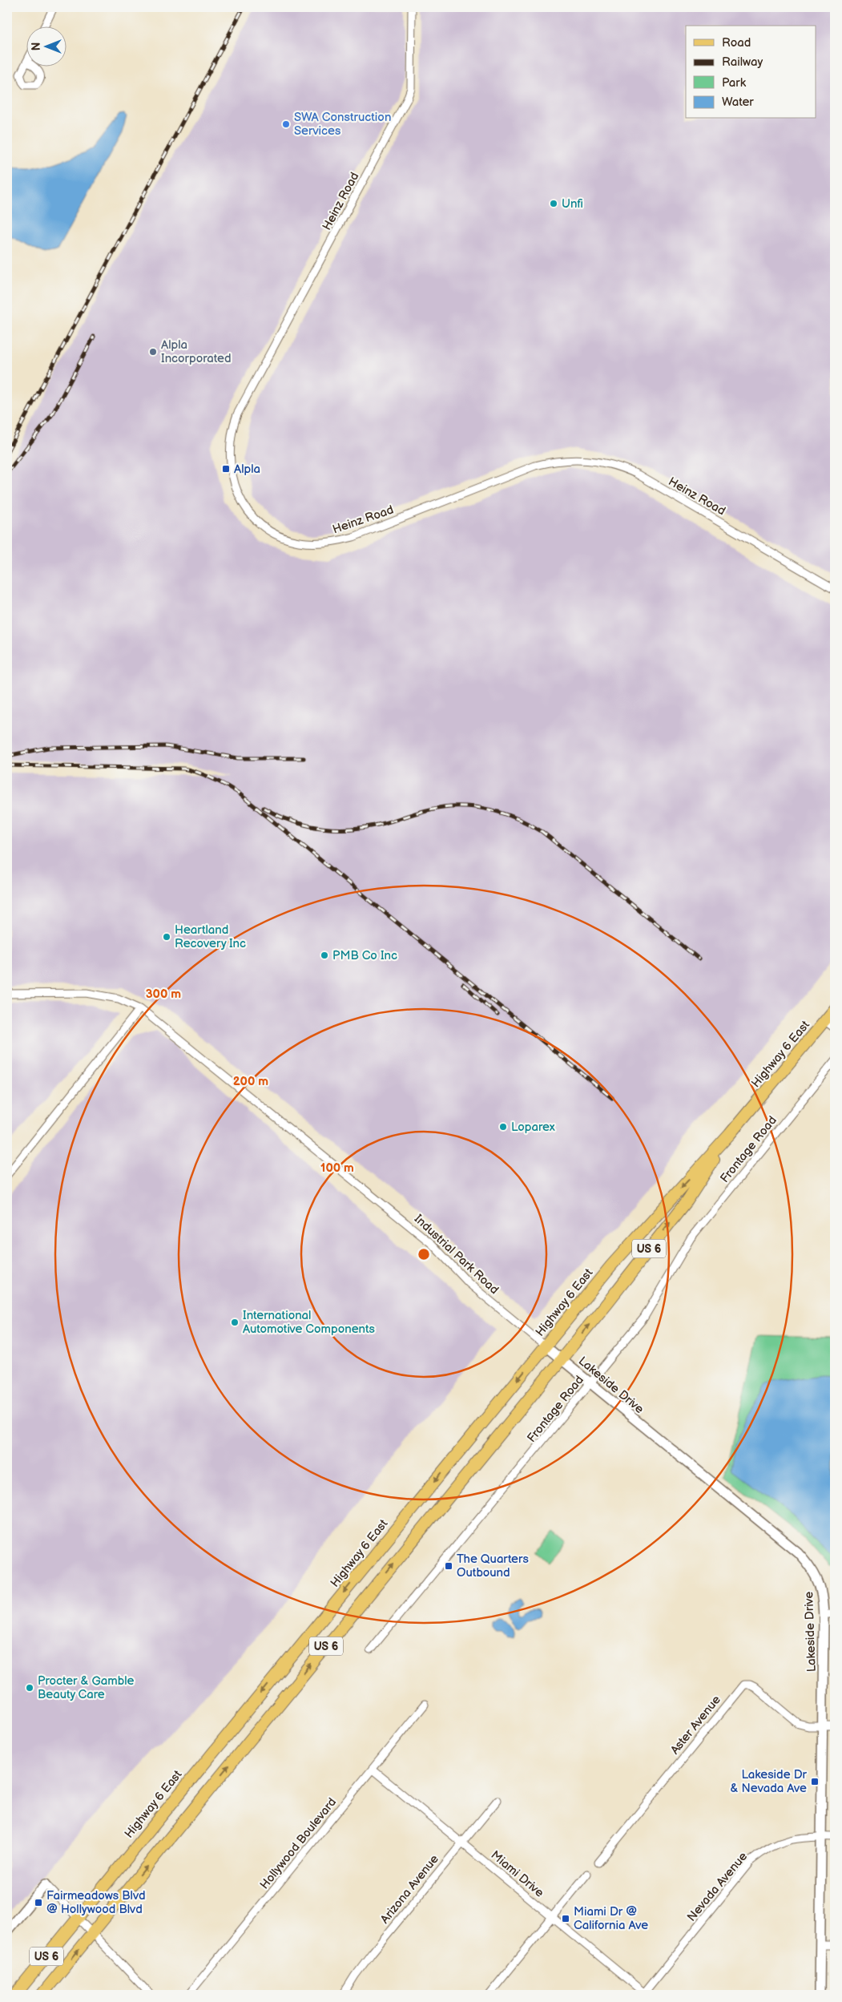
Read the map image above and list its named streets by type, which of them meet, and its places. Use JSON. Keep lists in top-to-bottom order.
{
  "streets": {
    "main road": ["Highway 6 East", "US 6"],
    "street": [
      "Heinz Road",
      "Frontage Road",
      "Industrial Park Road",
      "Lakeside Drive",
      "Aster Avenue",
      "Hollywood Boulevard",
      "Miami Drive",
      "Nevada Avenue",
      "Arizona Avenue"
    ]
  },
  "crossings": [
    ["Highway 6 East", "Industrial Park Road"],
    ["Highway 6 East", "Lakeside Drive"],
    ["Frontage Road", "Lakeside Drive"],
    ["Industrial Park Road", "Lakeside Drive"],
    ["Lakeside Drive", "Aster Avenue"],
    ["Lakeside Drive", "Nevada Avenue"],
    ["Hollywood Boulevard", "Miami Drive"],
    ["Miami Drive", "Nevada Avenue"],
    ["Miami Drive", "Arizona Avenue"]
  ],
  "places": {
    "other": [
      "SWA Construction Services",
      "Unfi",
      "Alpla Incorporated",
      "Heartland Recovery Inc",
      "PMB Co Inc",
      "Loparex",
      "International Automotive Components",
      "Procter & Gamble Beauty Care"
    ],
    "transit": [
      "Alpla",
      "The Quarters Outbound",
      "Lakeside Dr & Nevada Ave",
      "Fairmeadows Blvd @ Hollywood Blvd",
      "Miami Dr @ California Ave"
    ]
  },
  "legend": [
    "Road",
    "Railway",
    "Park",
    "Water"
  ],
  "north": "left",
  "rings": ["300 m", "200 m", "100 m"]
}
